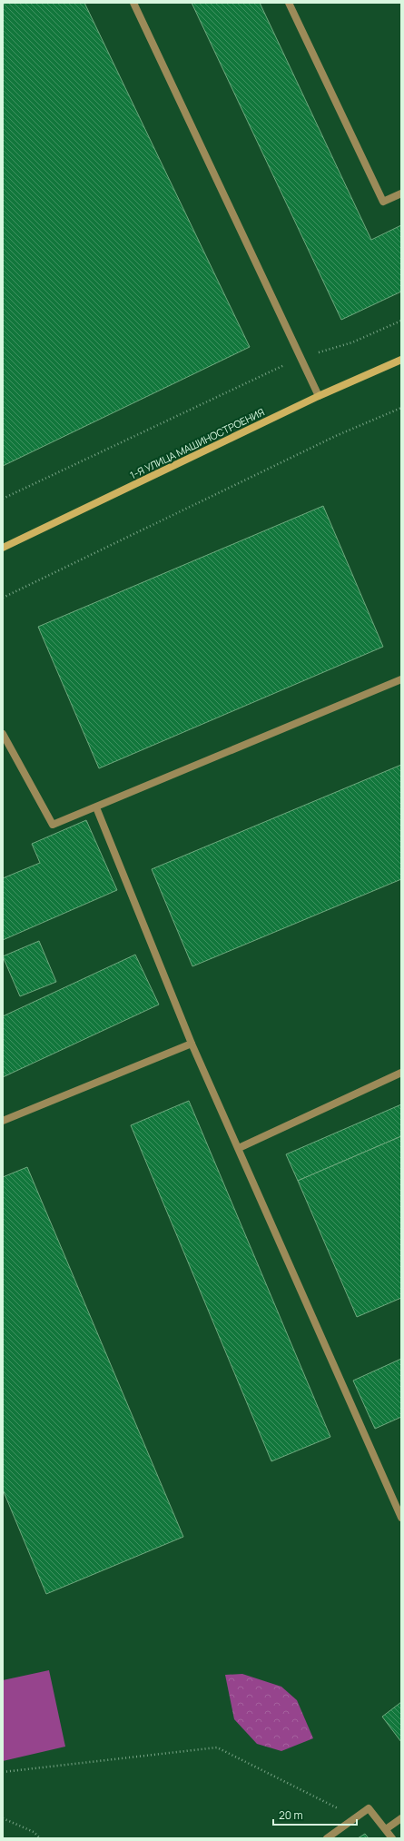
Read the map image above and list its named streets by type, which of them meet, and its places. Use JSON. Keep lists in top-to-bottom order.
{
  "streets": {
    "street": ["1-Я УЛИЦА МАШИНОСТРОЕНИЯ"]
  },
  "scale_bar": "20 m"
}
